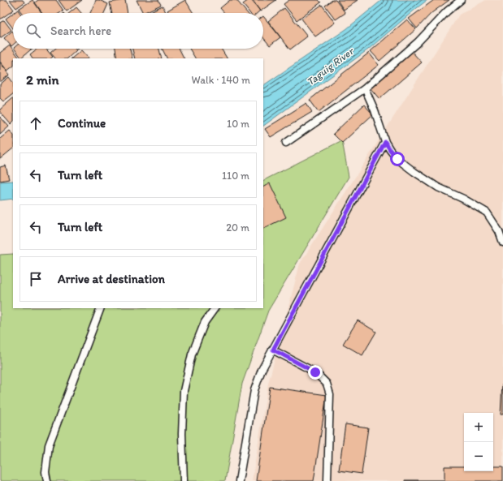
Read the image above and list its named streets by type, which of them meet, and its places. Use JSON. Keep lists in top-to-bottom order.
{
  "water": ["Taguig River"],
  "page": {
    "search": "Search here",
    "heading": ["2 min", "Walk · 140 m"],
    "list": [
      ["Continue", "10 m"],
      ["Turn left", "110 m"],
      ["Turn left", "20 m"],
      "Arrive at destination"
    ],
    "map_buttons": ["+", "−"]
  }
}
